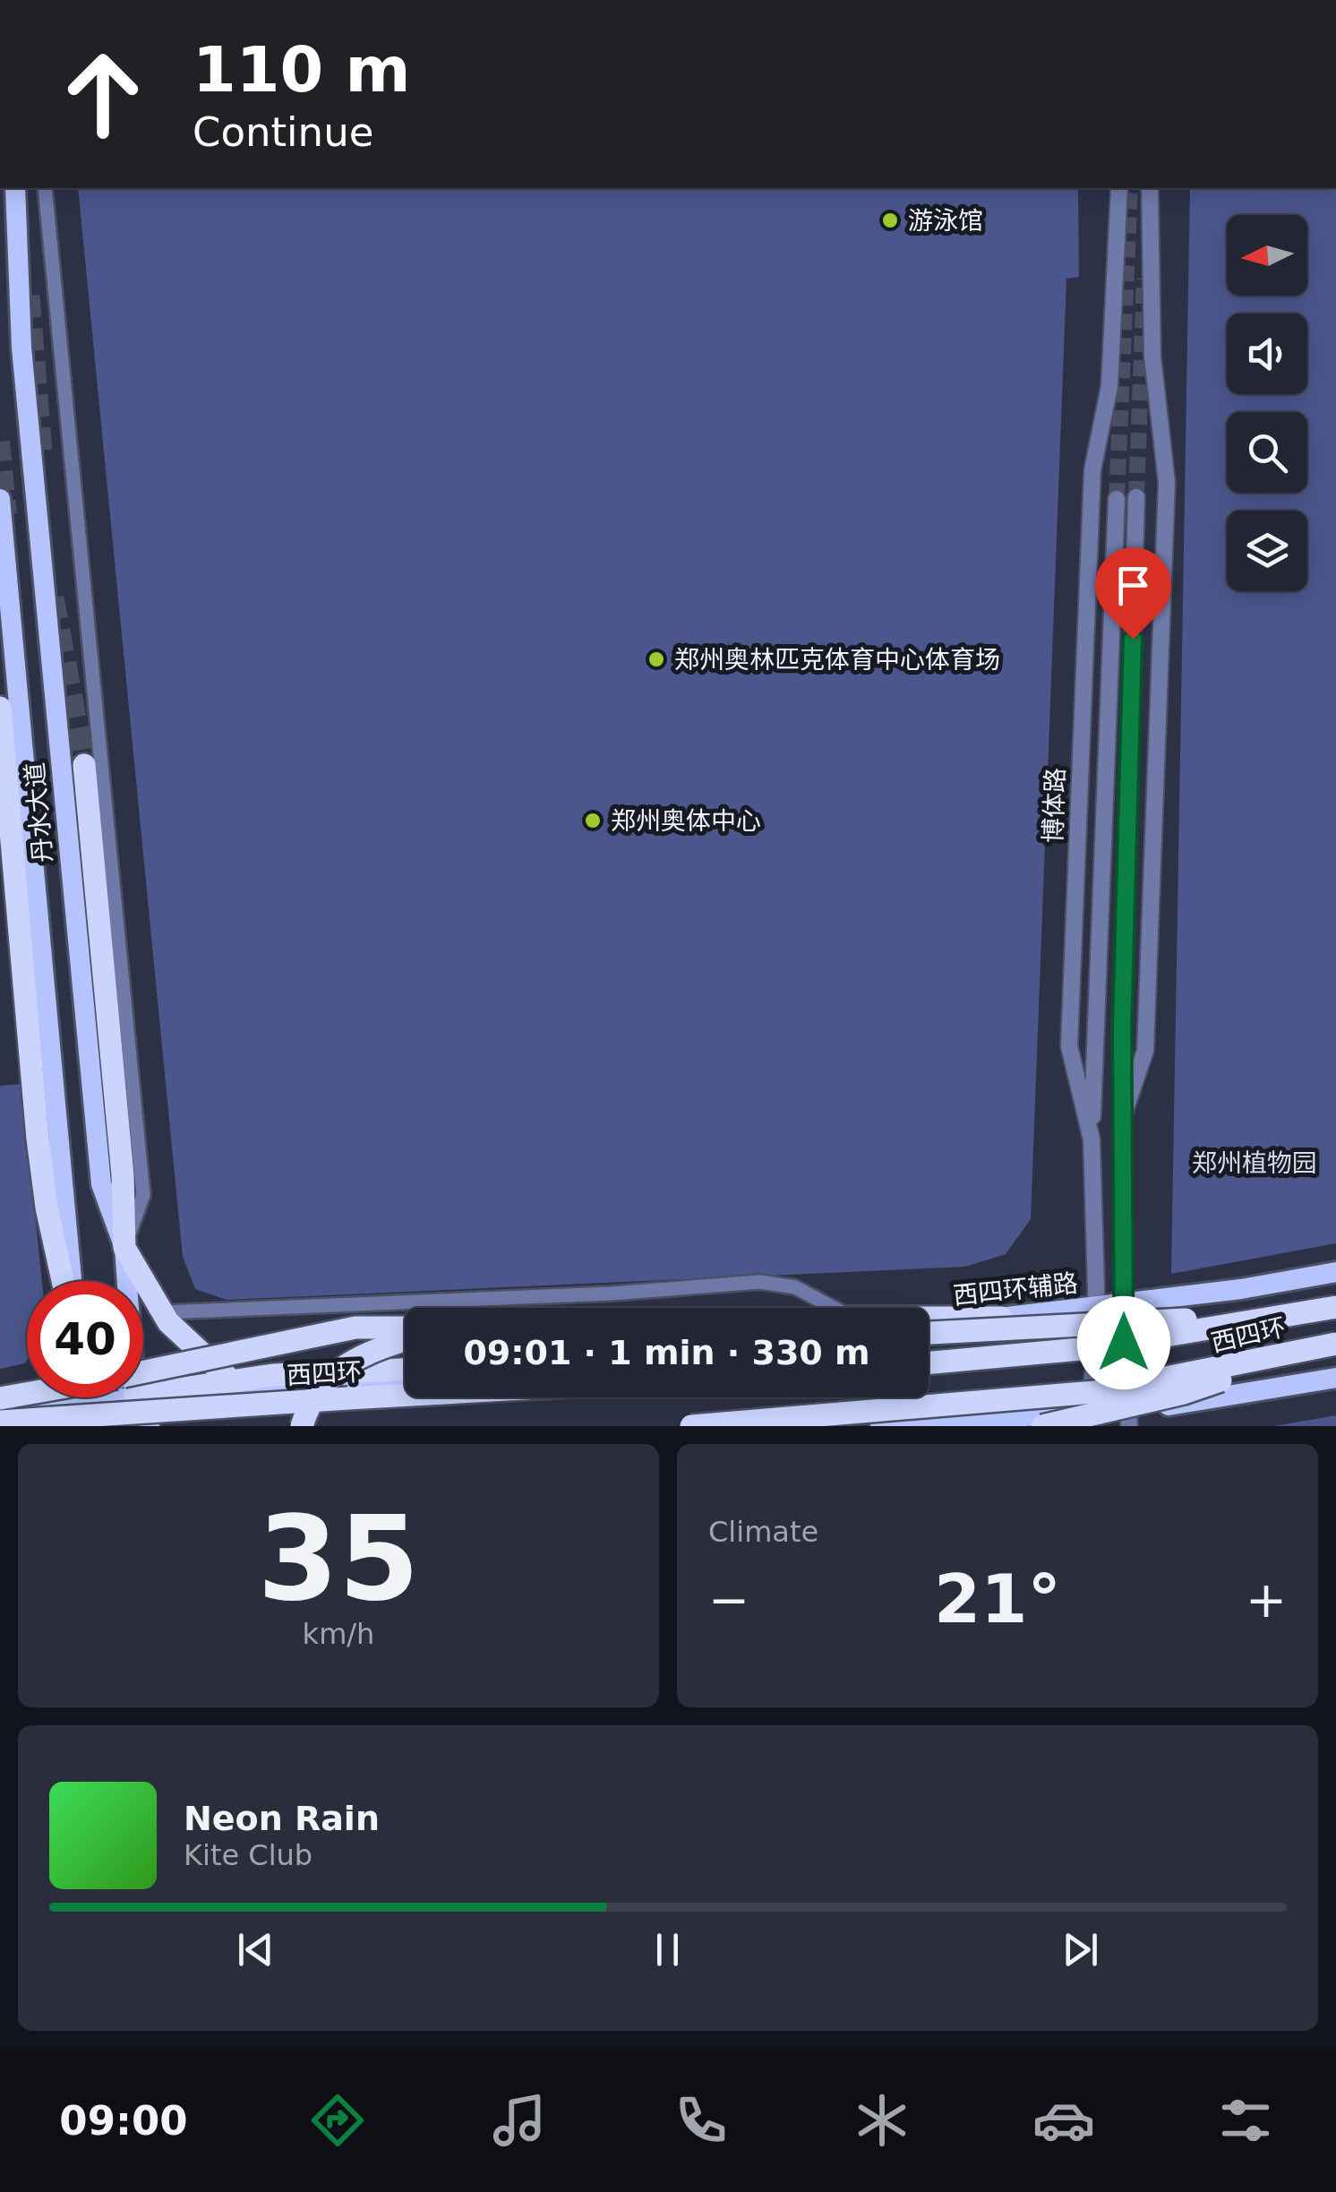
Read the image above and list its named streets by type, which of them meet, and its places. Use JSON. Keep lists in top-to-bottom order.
{
  "streets": {
    "highway": ["西四环"],
    "main road": ["丹水大道", "西四环辅路"],
    "street": ["博体路"]
  },
  "crossings": [
    ["博体路", "西四环辅路"],
    ["博体路", "西四环"],
    ["丹水大道", "西四环"]
  ],
  "parks": ["郑州植物园"],
  "places": ["游泳馆", "郑州奥林匹克体育中心体育场", "郑州奥体中心"],
  "north": "left",
  "page": {
    "turn": ["110 m", "Continue"],
    "limit": "40",
    "trip": "09:01 · 1 min · 330 m",
    "tile": [
      ["35", "km/h"],
      "Climate"
    ],
    "heat": ["−", "21°", "+"],
    "song": ["Neon Rain", "Kite Club"],
    "tabs": "09:00"
  }
}
